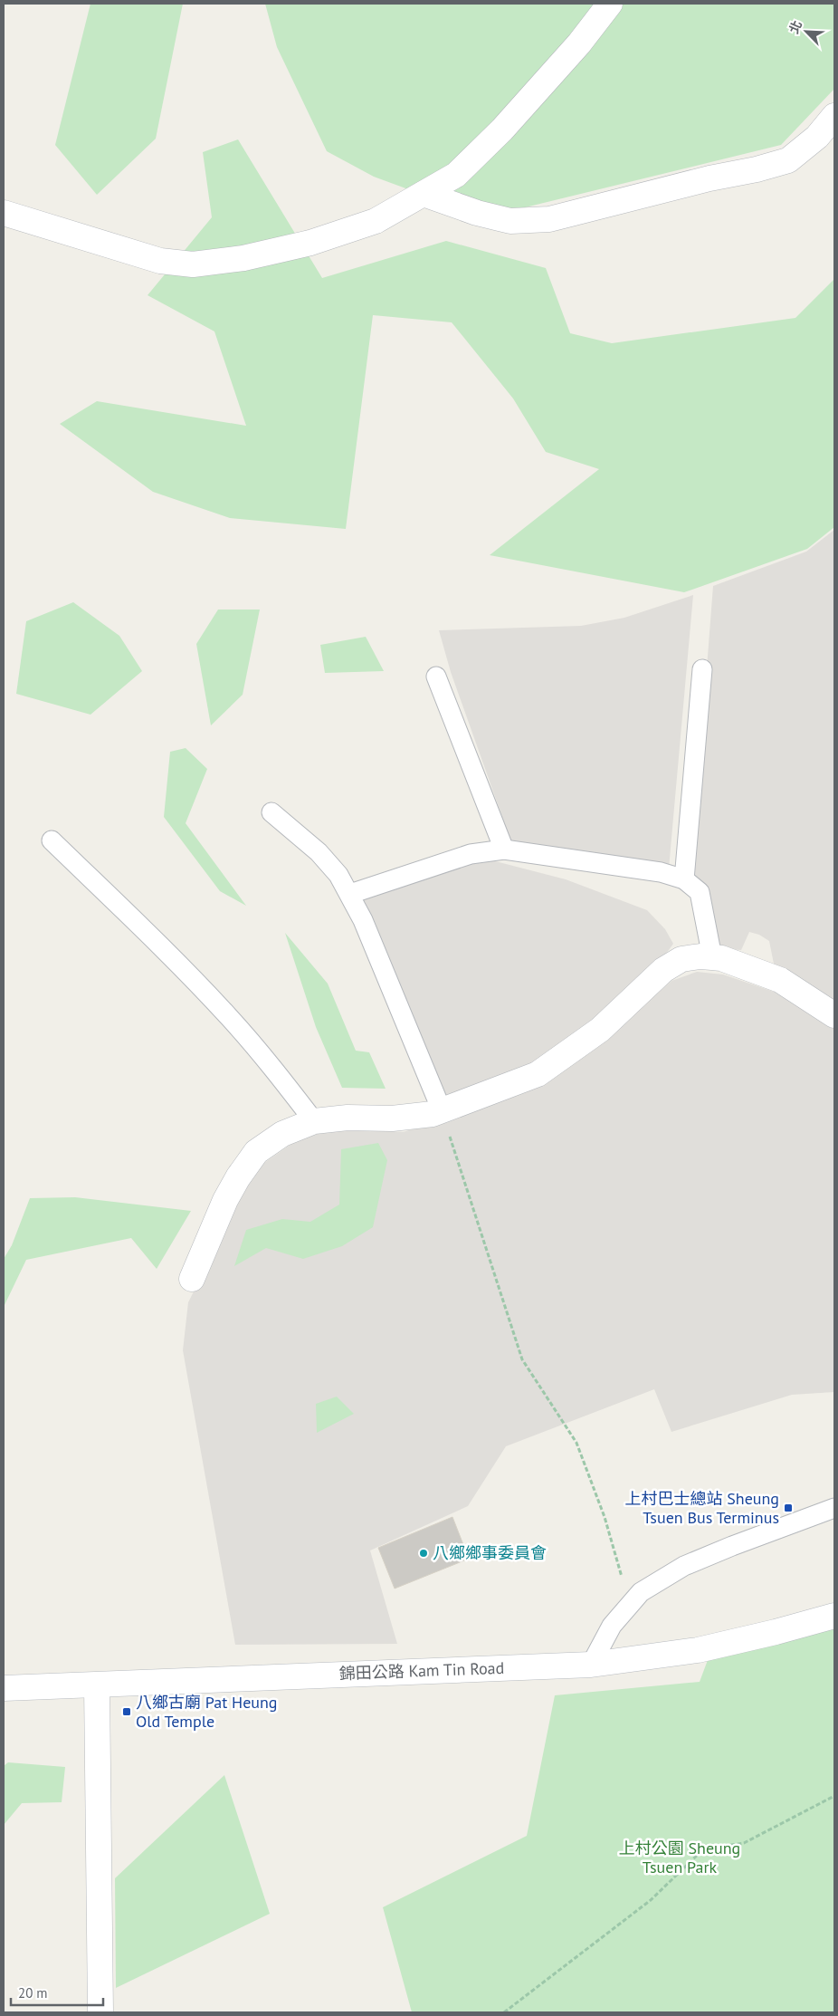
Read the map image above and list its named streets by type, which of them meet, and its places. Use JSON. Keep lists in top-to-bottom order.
{
  "streets": {
    "street": ["錦田公路 Kam Tin Road"]
  },
  "parks": ["上村公園 Sheung Tsuen Park"],
  "places": {
    "transit": ["上村巴士總站 Sheung Tsuen Bus Terminus", "八鄉古廟 Pat Heung Old Temple"],
    "other": ["八鄉鄉事委員會"]
  },
  "scale_bar": "20 m",
  "north": "top left"
}
